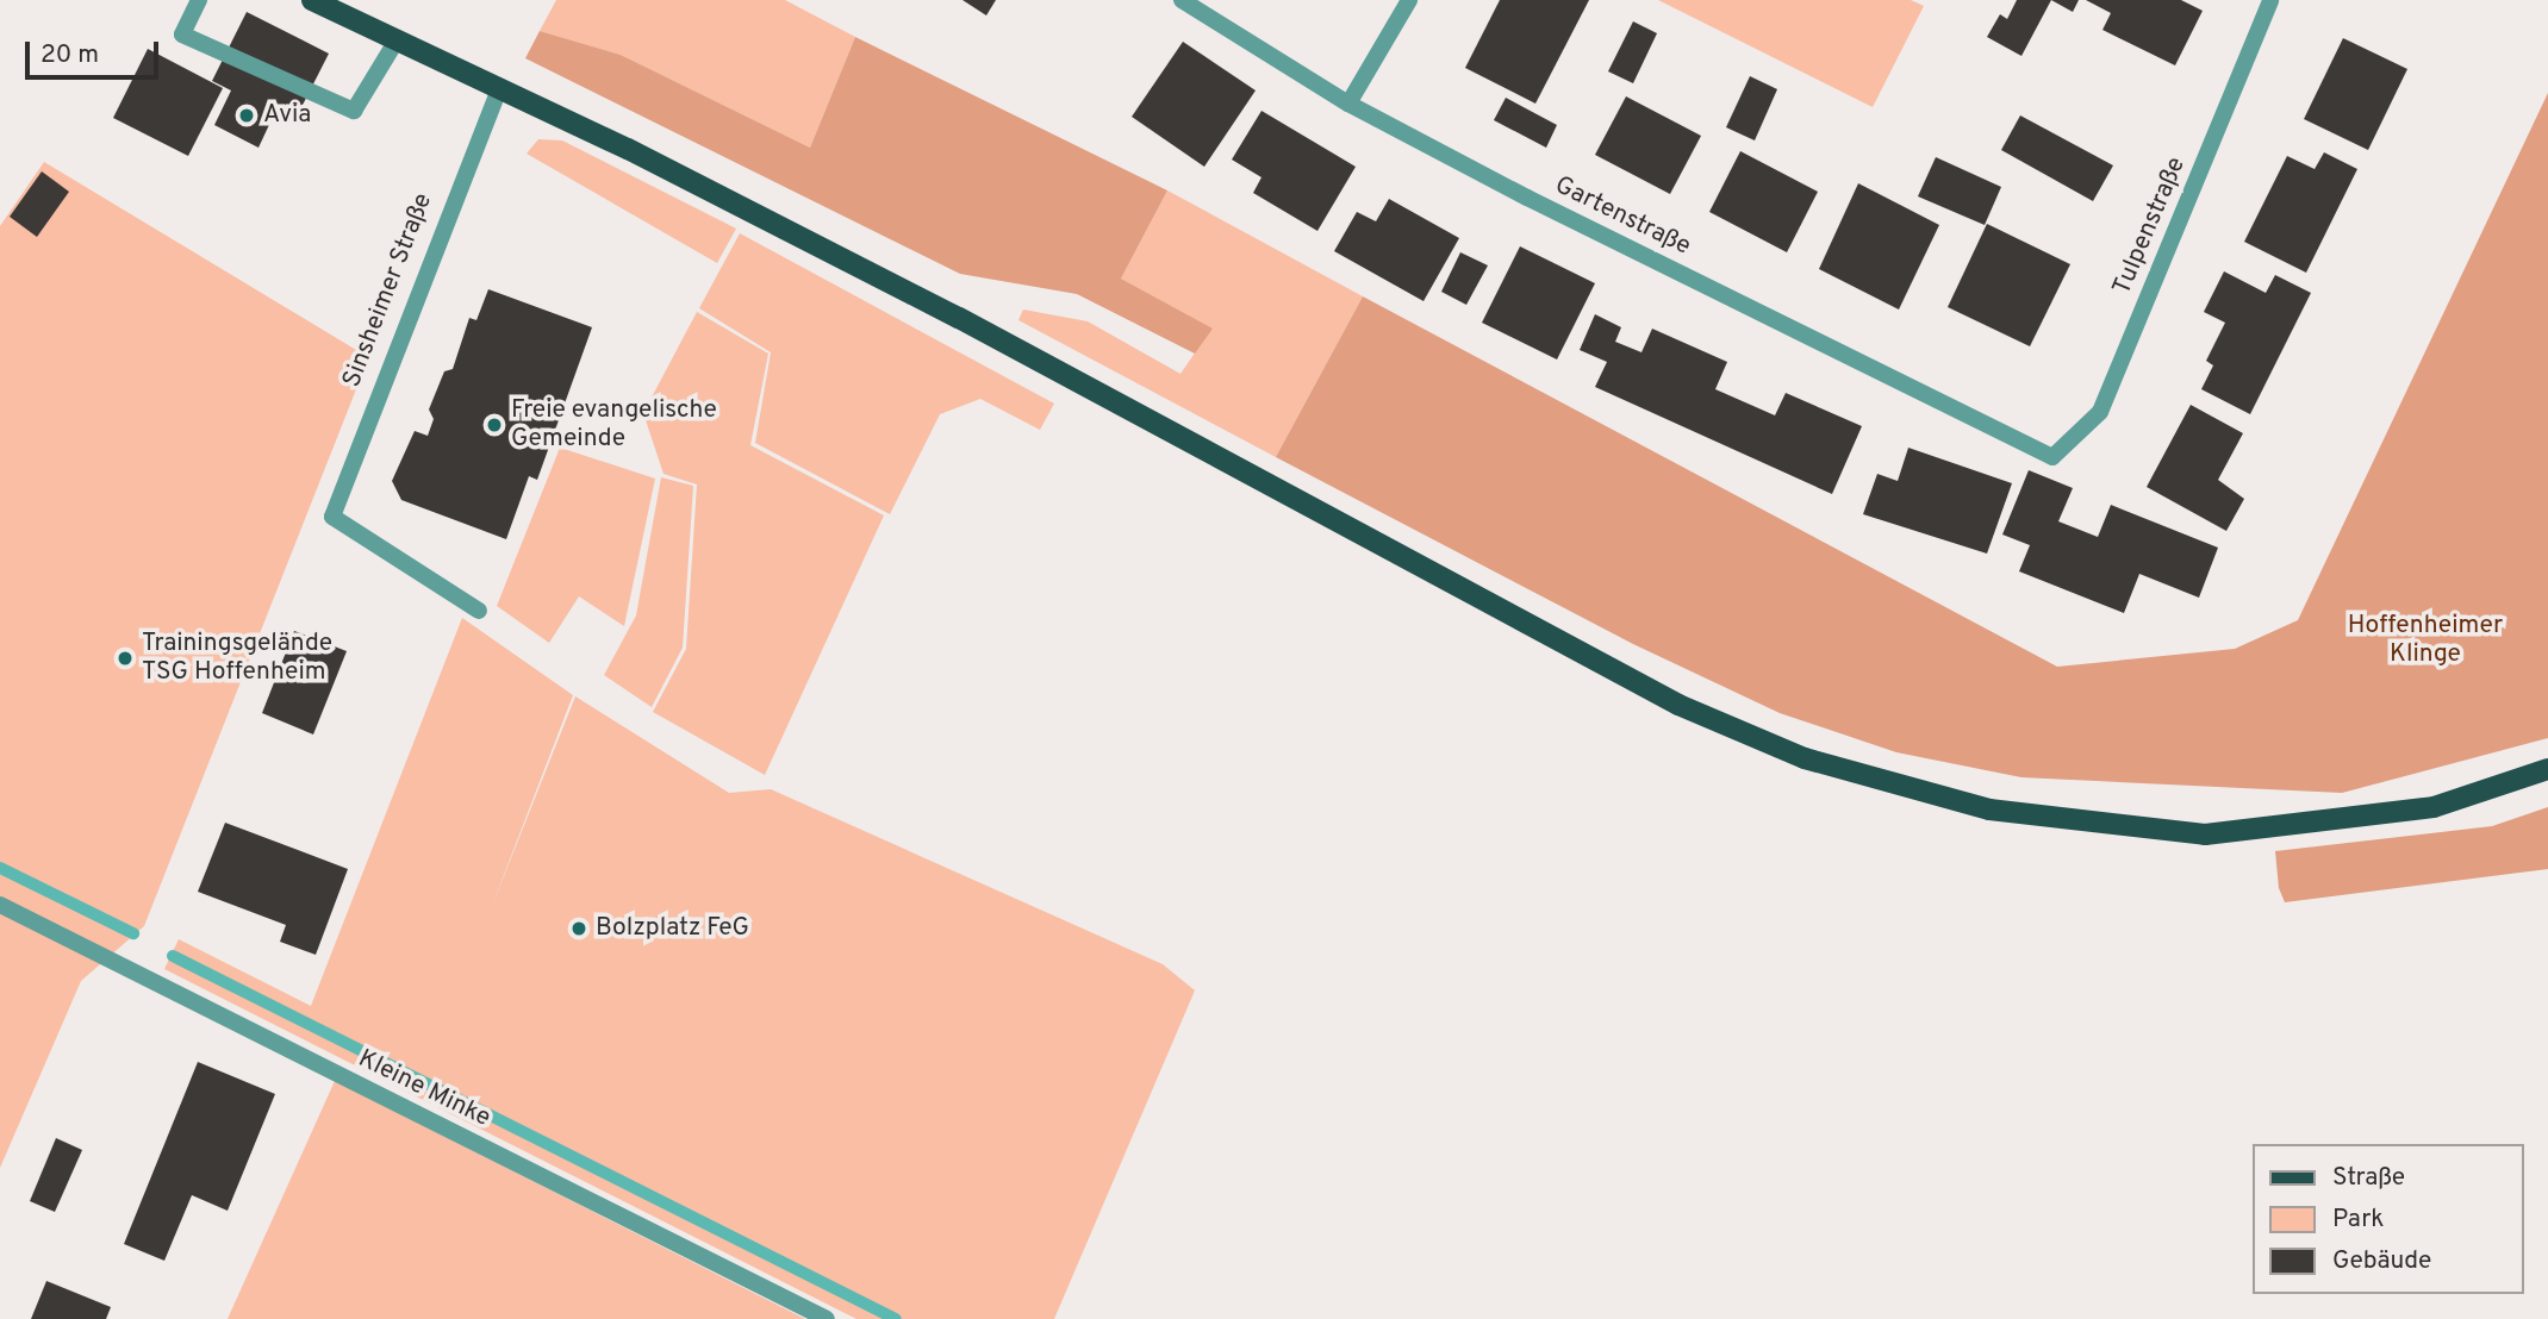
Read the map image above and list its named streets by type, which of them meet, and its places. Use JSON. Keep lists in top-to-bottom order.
{
  "streets": {
    "street": [
      "Gartenstraße",
      "Tulpenstraße",
      "Sinsheimer Straße",
      "Kleine Minke"
    ]
  },
  "crossings": [
    ["Gartenstraße", "Tulpenstraße"]
  ],
  "parks": ["Hoffenheimer Klinge"],
  "places": [
    "Avia",
    "Freie evangelische Gemeinde",
    "Trainingsgelände TSG Hoffenheim",
    "Bolzplatz FeG"
  ],
  "legend": ["Straße", "Park", "Gebäude"],
  "scale_bar": "20 m"
}
